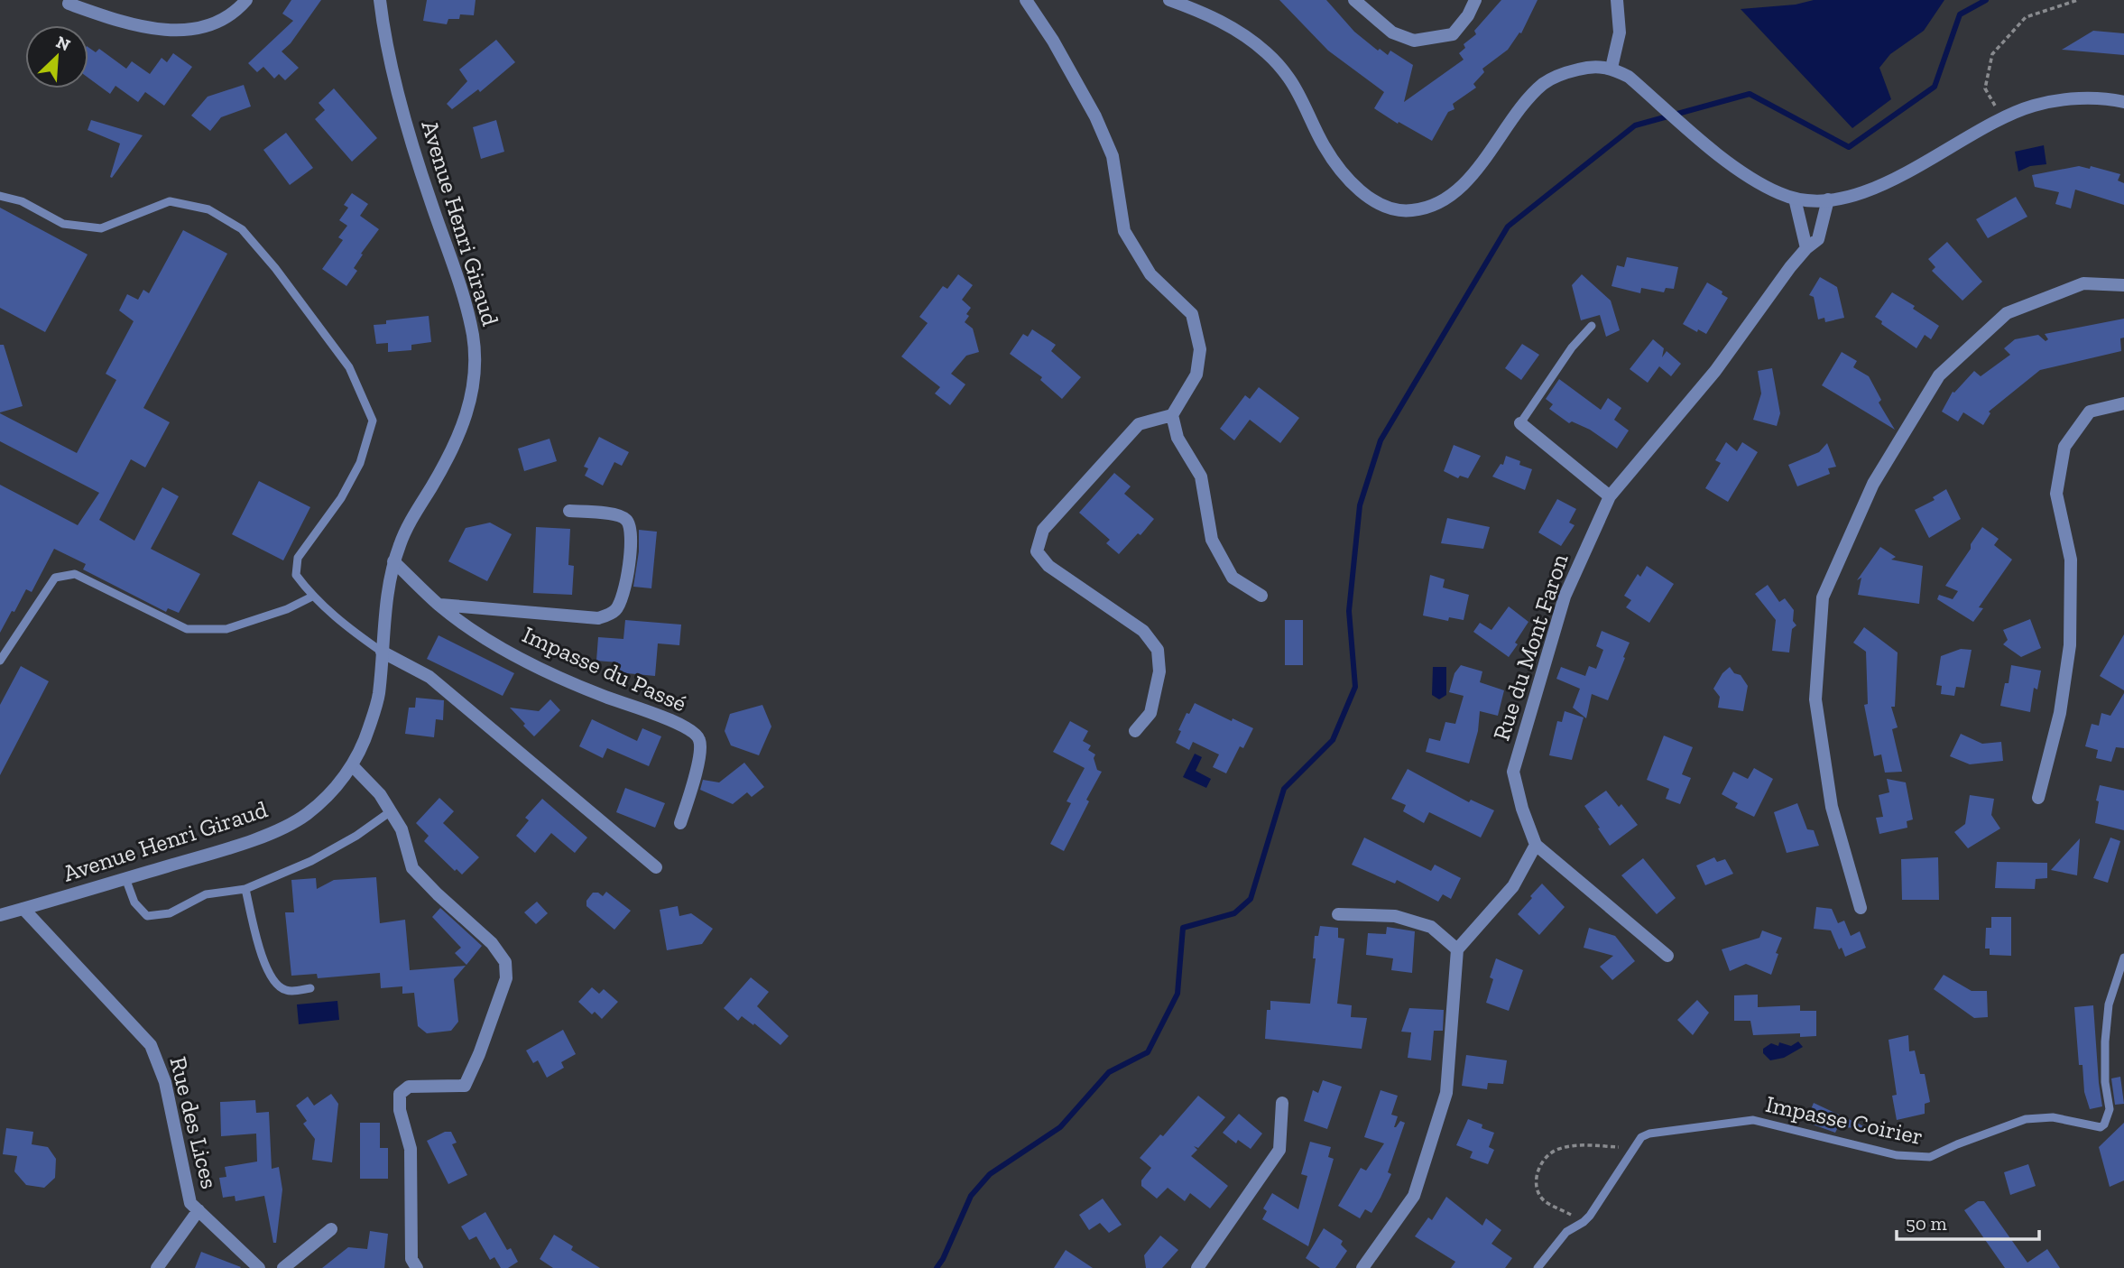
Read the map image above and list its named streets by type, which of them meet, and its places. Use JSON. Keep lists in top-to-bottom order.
{
  "streets": {
    "street": [
      "Avenue Henri Giraud",
      "Rue du Mont Faron",
      "Impasse du Passé",
      "Rue des Lices"
    ],
    "lane": ["Impasse Coirier"]
  },
  "crossings": [
    ["Avenue Henri Giraud", "Impasse du Passé"],
    ["Avenue Henri Giraud", "Rue des Lices"]
  ],
  "scale_bar": "50 m",
  "north": "top right"
}
